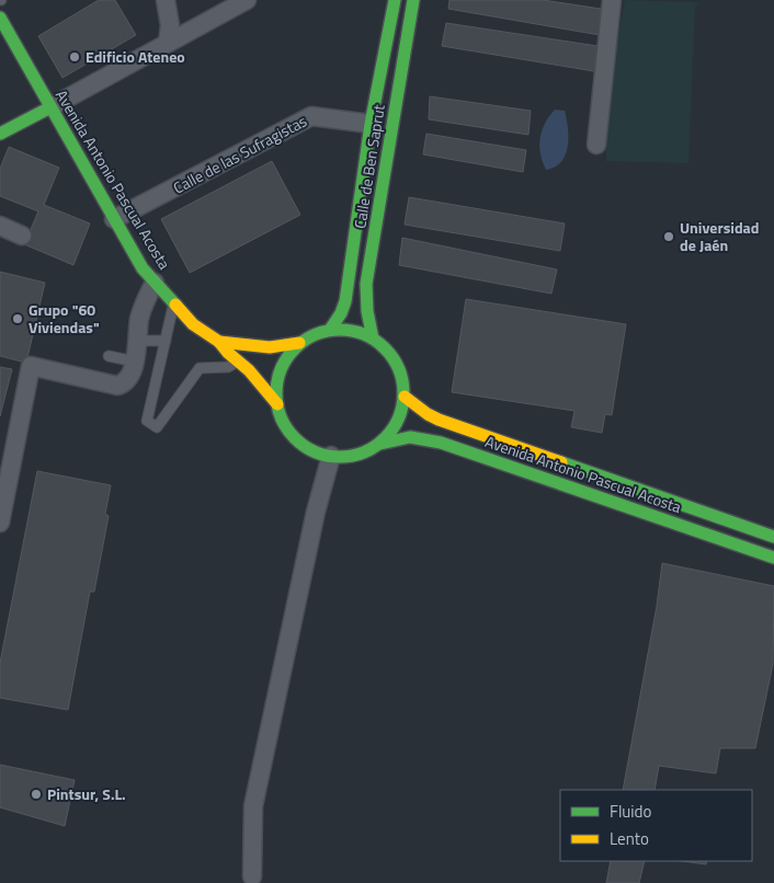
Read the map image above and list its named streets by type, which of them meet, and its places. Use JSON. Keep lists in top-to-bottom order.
{
  "streets": {
    "street": ["Calle de las Sufragistas", "Calle de Ben Saprut", "Avenida Antonio Pascual Acosta"]
  },
  "crossings": [
    ["Calle de las Sufragistas", "Calle de Ben Saprut"],
    ["Calle de las Sufragistas", "Avenida Antonio Pascual Acosta"],
    ["Calle de Ben Saprut", "Avenida Antonio Pascual Acosta"]
  ],
  "places": [
    "Edificio Ateneo",
    "Universidad de Jaén",
    "Grupo \"60 Viviendas\"",
    "Pintsur, S.L."
  ],
  "legend": ["Fluido", "Lento"]
}
